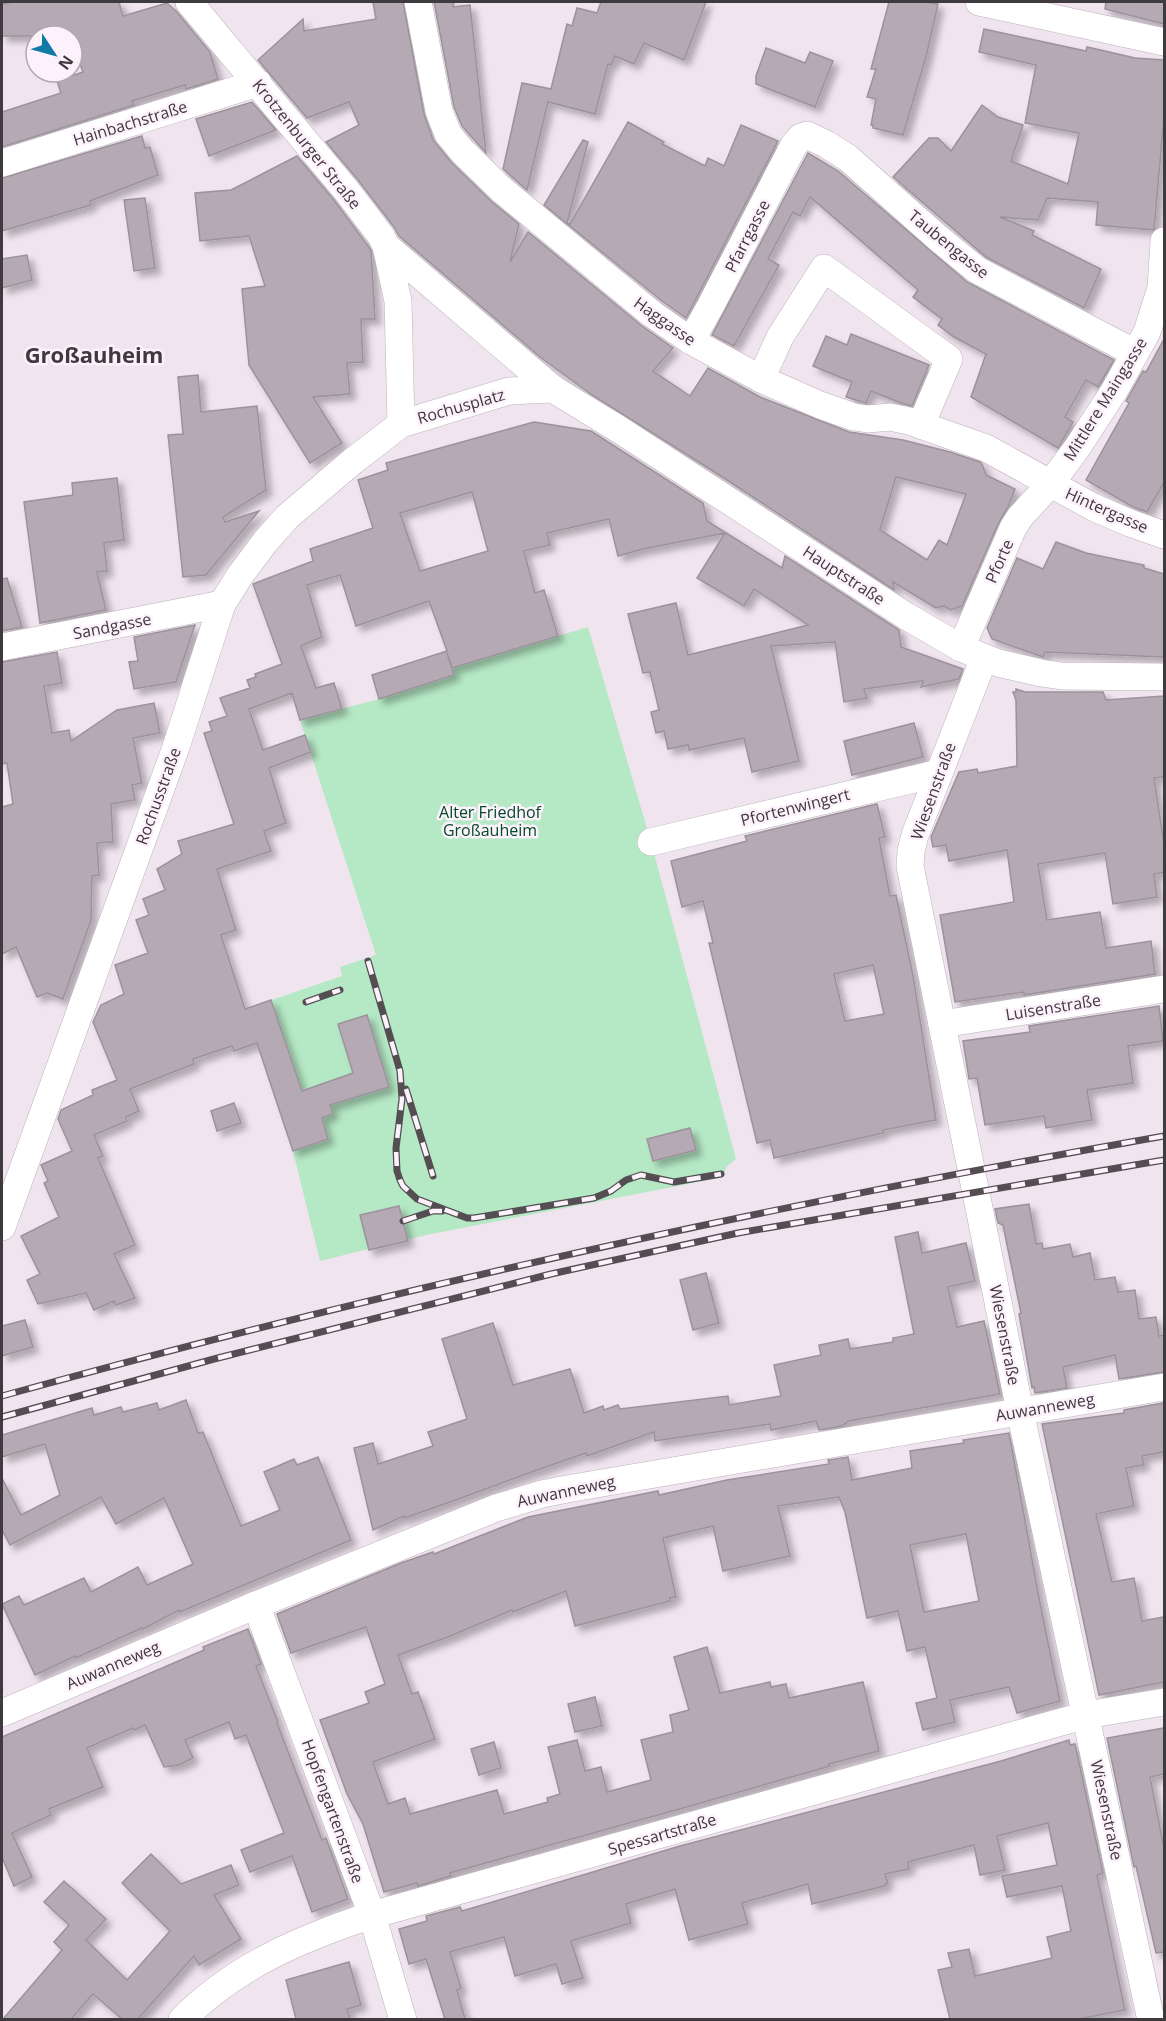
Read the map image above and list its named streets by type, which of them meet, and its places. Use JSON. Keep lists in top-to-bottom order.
{
  "streets": {
    "street": [
      "Hainbachstraße",
      "Krotzenburger Straße",
      "Pfarrgasse",
      "Taubengasse",
      "Haggasse",
      "Mittlere Maingasse",
      "Rochusplatz",
      "Hintergasse",
      "Pforte",
      "Hauptstraße",
      "Sandgasse",
      "Wiesenstraße",
      "Rochusstraße",
      "Pfortenwingert",
      "Luisenstraße",
      "Auwanneweg",
      "Hopfengartenstraße",
      "Spessartstraße"
    ]
  },
  "crossings": [
    ["Hainbachstraße", "Krotzenburger Straße"],
    ["Krotzenburger Straße", "Rochusplatz"],
    ["Pfarrgasse", "Taubengasse"],
    ["Pfarrgasse", "Haggasse"],
    ["Taubengasse", "Mittlere Maingasse"],
    ["Haggasse", "Mittlere Maingasse"],
    ["Haggasse", "Hintergasse"],
    ["Haggasse", "Pforte"],
    ["Mittlere Maingasse", "Hintergasse"],
    ["Mittlere Maingasse", "Pforte"],
    ["Rochusplatz", "Hauptstraße"],
    ["Rochusplatz", "Rochusstraße"],
    ["Hintergasse", "Pforte"],
    ["Pforte", "Hauptstraße"],
    ["Pforte", "Wiesenstraße"],
    ["Hauptstraße", "Wiesenstraße"],
    ["Sandgasse", "Rochusstraße"],
    ["Wiesenstraße", "Pfortenwingert"],
    ["Wiesenstraße", "Luisenstraße"],
    ["Wiesenstraße", "Auwanneweg"],
    ["Wiesenstraße", "Spessartstraße"],
    ["Auwanneweg", "Hopfengartenstraße"],
    ["Hopfengartenstraße", "Spessartstraße"]
  ],
  "districts": ["Großauheim"],
  "parks": ["Alter Friedhof Großauheim"],
  "north": "bottom right"
}
